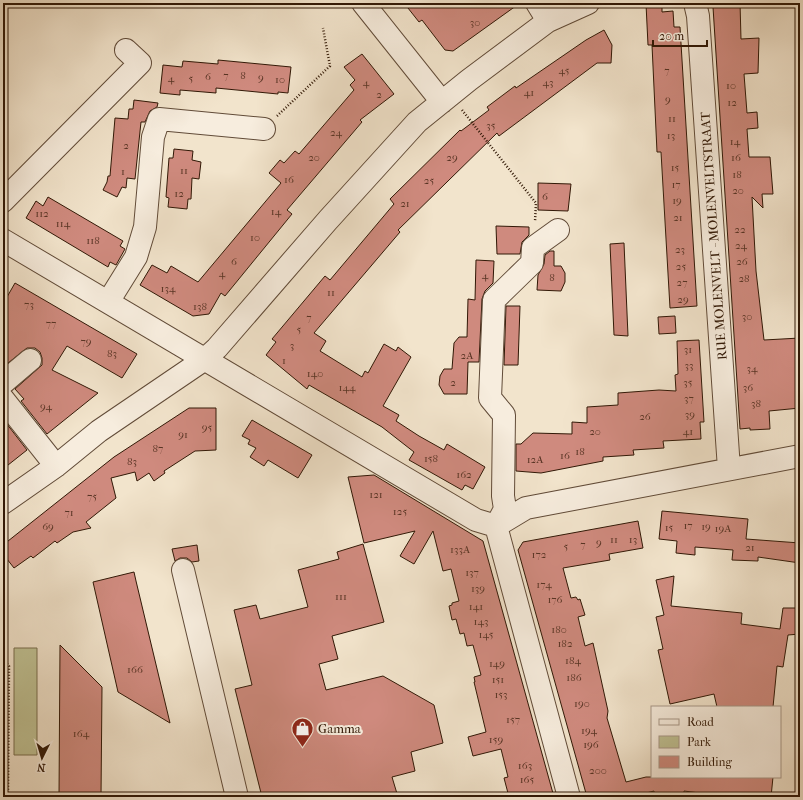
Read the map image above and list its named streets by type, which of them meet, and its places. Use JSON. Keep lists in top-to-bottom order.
{
  "streets": {
    "street": ["RUE MOLENVELT - MOLENVELTSTRAAT"]
  },
  "places": {
    "shop": ["Gamma"]
  },
  "house_numbers": [
    "30",
    "45",
    "7",
    "7",
    "8",
    "6",
    "9",
    "4",
    "5",
    "10",
    "4",
    "43",
    "10",
    "41",
    "2",
    "9",
    "12",
    "11",
    "35",
    "24",
    "13",
    "14",
    "2",
    "20",
    "29",
    "16",
    "15",
    "11",
    "1",
    "18",
    "16",
    "25",
    "17",
    "20",
    "12",
    "6",
    "19",
    "21",
    "14",
    "112",
    "21",
    "114",
    "22",
    "10",
    "118",
    "24",
    "23",
    "6",
    "26",
    "25",
    "4",
    "4",
    "8",
    "28",
    "27",
    "134",
    "11",
    "29",
    "73",
    "138",
    "30",
    "7",
    "77",
    "5",
    "79",
    "3",
    "31",
    "83",
    "2A",
    "1",
    "33",
    "34",
    "140",
    "2",
    "35",
    "144",
    "36",
    "37",
    "38",
    "94",
    "39",
    "26",
    "95",
    "20",
    "41",
    "91",
    "87",
    "18",
    "16",
    "158",
    "12A",
    "83",
    "162",
    "121",
    "75",
    "125",
    "71",
    "17",
    "69",
    "19",
    "15",
    "19A",
    "11",
    "13",
    "9",
    "7",
    "5",
    "21",
    "133A",
    "172",
    "137",
    "174",
    "139",
    "111",
    "176",
    "141",
    "143",
    "180",
    "145",
    "182",
    "184",
    "149",
    "166",
    "186",
    "151",
    "153",
    "190",
    "157",
    "194",
    "164",
    "159",
    "196",
    "163",
    "200",
    "165"
  ],
  "legend": ["Road", "Park", "Building"],
  "scale_bar": "20 m",
  "north": "bottom"
}
